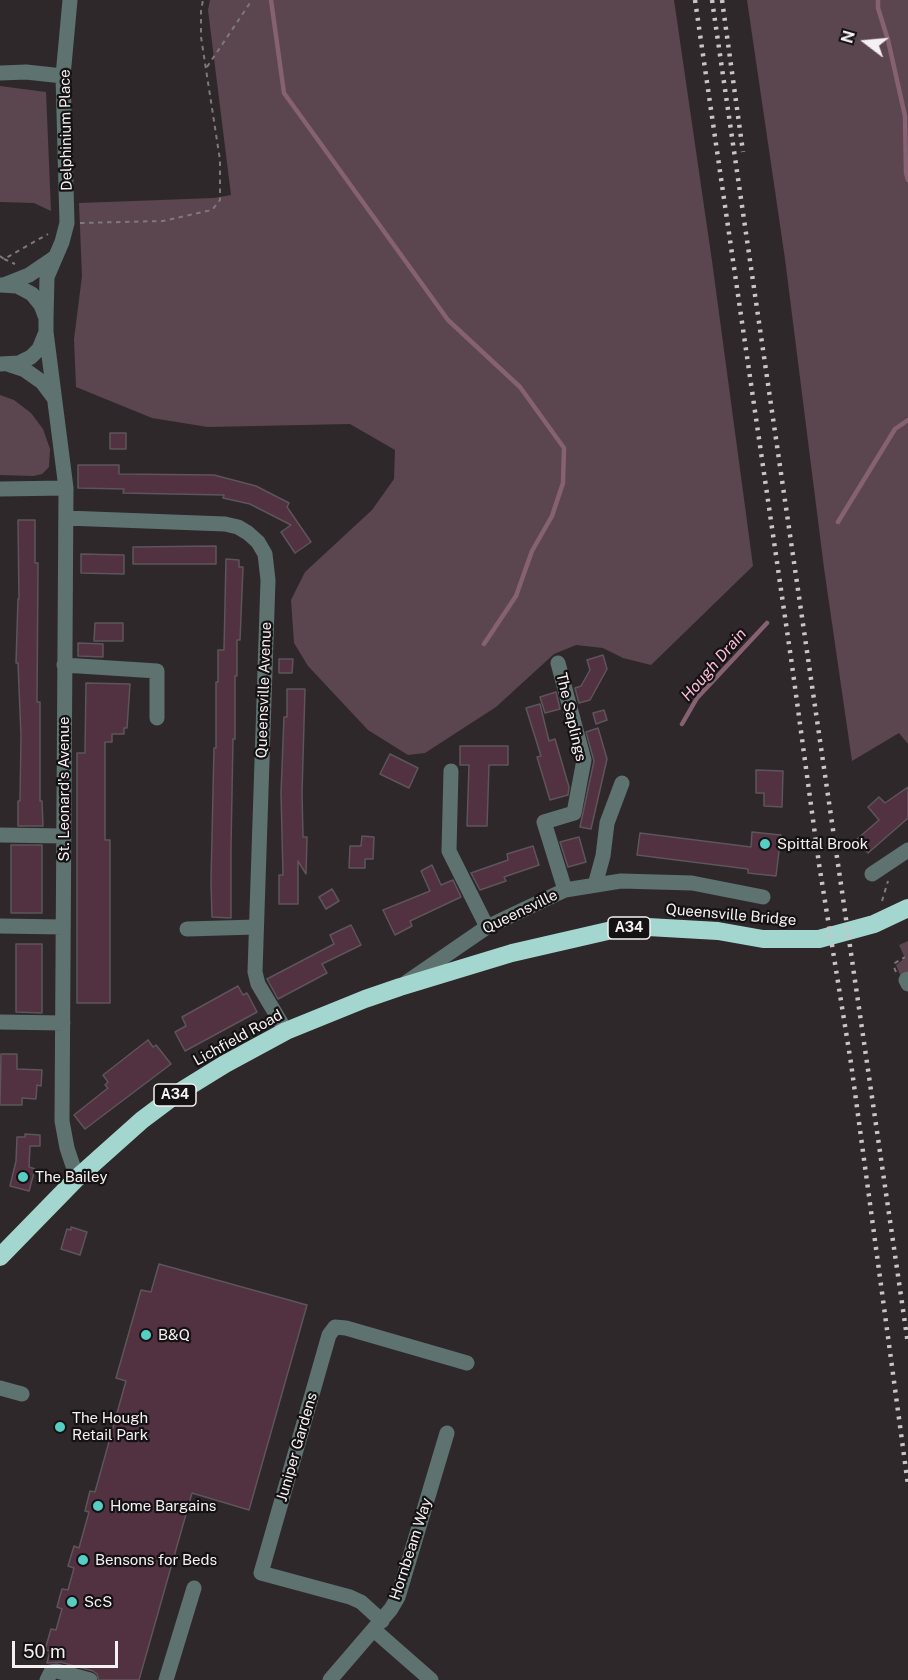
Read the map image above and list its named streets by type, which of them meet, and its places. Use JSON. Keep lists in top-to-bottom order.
{
  "streets": {
    "highway": ["Queensville Bridge", "A34", "Lichfield Road"],
    "street": [
      "Delphinium Place",
      "Queensville Avenue",
      "The Saplings",
      "St. Leonard's Avenue",
      "Queensville",
      "Juniper Gardens",
      "Hornbeam Way"
    ]
  },
  "crossings": [
    ["Delphinium Place", "St. Leonard's Avenue"],
    ["Queensville Avenue", "St. Leonard's Avenue"],
    ["Queensville Avenue", "Lichfield Road"],
    ["The Saplings", "Queensville"],
    ["St. Leonard's Avenue", "Lichfield Road"],
    ["Queensville", "Lichfield Road"],
    ["Queensville Bridge", "Lichfield Road"],
    ["Juniper Gardens", "Hornbeam Way"]
  ],
  "water": ["Hough Drain"],
  "places": [
    "Spittal Brook",
    "The Bailey",
    "B&Q",
    "The Hough Retail Park",
    "Home Bargains",
    "Bensons for Beds",
    "ScS"
  ],
  "scale_bar": "50 m",
  "north": "left"
}
